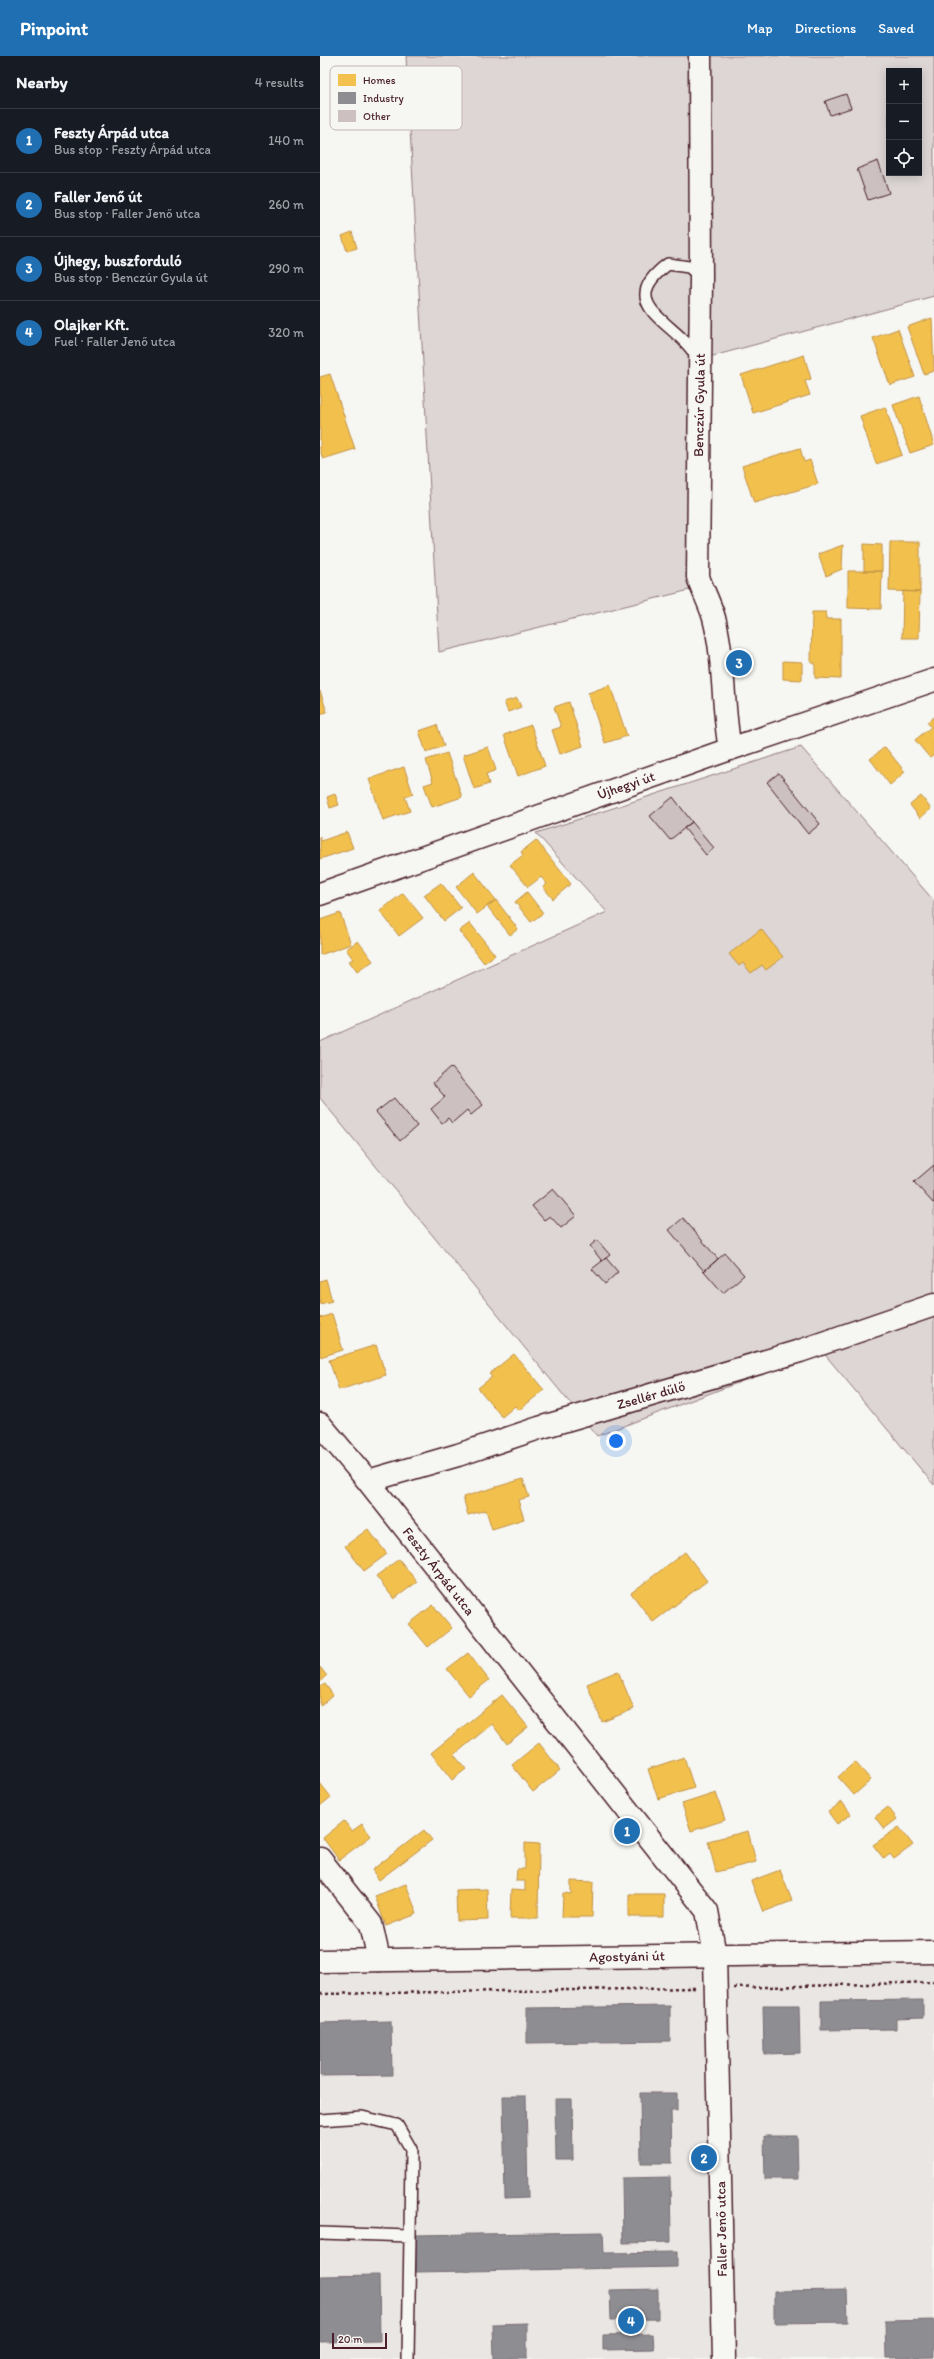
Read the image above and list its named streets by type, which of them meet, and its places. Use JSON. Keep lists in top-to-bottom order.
{
  "streets": {
    "street": [
      "Benczúr Gyula út",
      "Újhegyi út",
      "Zsellér dűlő",
      "Feszty Árpád utca",
      "Agostyáni út",
      "Faller Jenő utca"
    ]
  },
  "crossings": [
    ["Benczúr Gyula út", "Újhegyi út"],
    ["Zsellér dűlő", "Feszty Árpád utca"],
    ["Feszty Árpád utca", "Agostyáni út"],
    ["Feszty Árpád utca", "Faller Jenő utca"],
    ["Agostyáni út", "Faller Jenő utca"]
  ],
  "legend": ["Homes", "Industry", "Other"],
  "scale_bar": "20 m",
  "page": {
    "header": "Pinpoint",
    "nav": ["Map", "Directions", "Saved"],
    "heading": ["Nearby", "4 results"],
    "map_buttons": ["+", "−"],
    "list": [
      {
        "mark": "1",
        "name": "Feszty Árpád utca",
        "note": "Bus stop · Feszty Árpád utca",
        "value": "140 m"
      },
      {
        "mark": "2",
        "name": "Faller Jenő út",
        "note": "Bus stop · Faller Jenő utca",
        "value": "260 m"
      },
      {
        "mark": "3",
        "name": "Újhegy, buszforduló",
        "note": "Bus stop · Benczúr Gyula út",
        "value": "290 m"
      },
      {
        "mark": "4",
        "name": "Olajker Kft.",
        "note": "Fuel · Faller Jenő utca",
        "value": "320 m"
      }
    ],
    "pins": [
      "3",
      "1",
      "2",
      "4"
    ],
    "scale": "20 m"
  }
}
